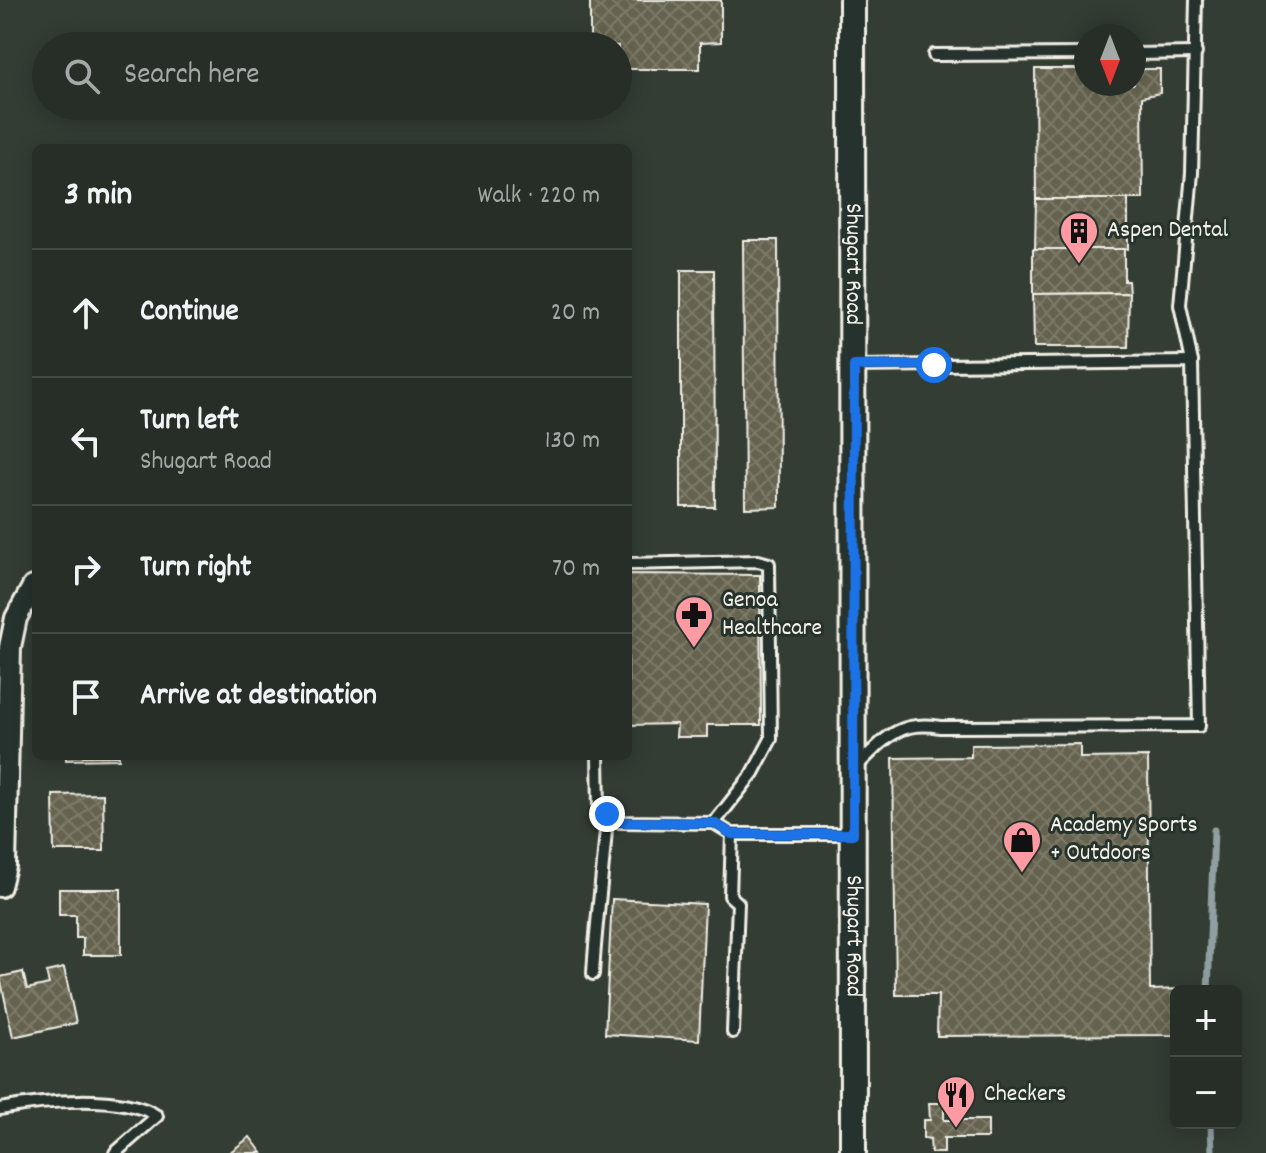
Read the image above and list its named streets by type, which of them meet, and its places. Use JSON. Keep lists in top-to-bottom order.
{
  "streets": {
    "street": ["Shugart Road"]
  },
  "places": {
    "building": ["Aspen Dental"],
    "pharmacy": ["Genoa Healthcare"],
    "shop": ["Academy Sports + Outdoors"],
    "restaurant": ["Checkers"]
  },
  "north": "bottom",
  "page": {
    "search": "Search here",
    "heading": ["3 min", "Walk · 220 m"],
    "list": [
      ["Continue", "20 m"],
      ["Turn left", "Shugart Road", "130 m"],
      ["Turn right", "70 m"],
      "Arrive at destination"
    ],
    "map_buttons": ["+", "−"]
  }
}
